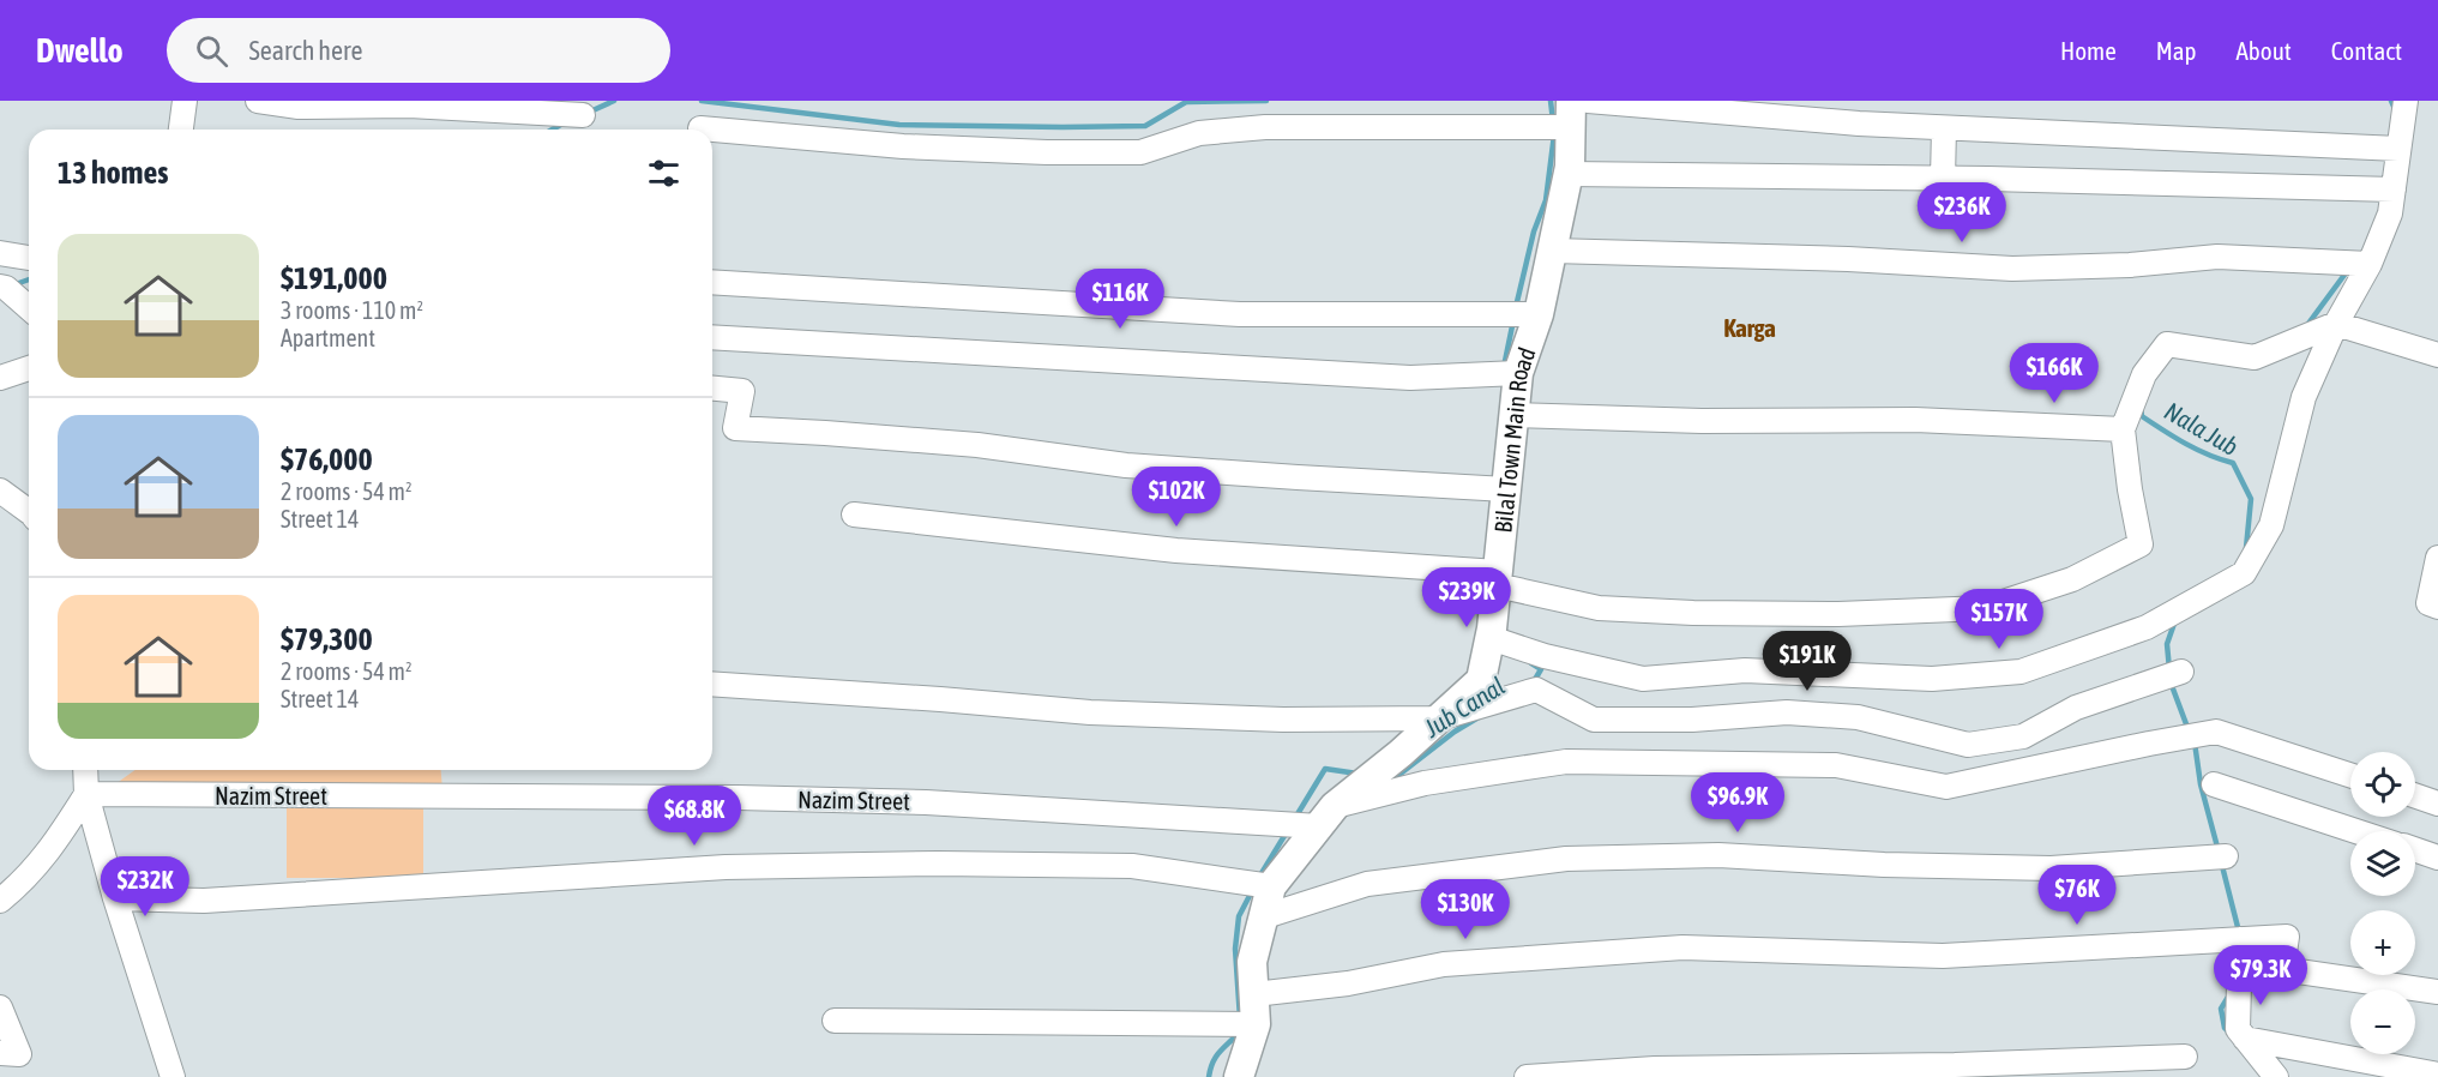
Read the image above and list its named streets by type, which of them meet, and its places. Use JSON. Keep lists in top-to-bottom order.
{
  "streets": {
    "street": ["Bilal Town Main Road", "Nazim Street"]
  },
  "crossings": [
    ["Bilal Town Main Road", "Nazim Street"]
  ],
  "districts": ["Karga"],
  "water": ["Nala Jub", "Jub Canal"],
  "page": {
    "header": "Dwello",
    "search": "Search here",
    "nav": [
      "Home",
      "Map",
      "About",
      "Contact"
    ],
    "heading": "13 homes",
    "price": [
      "$236K",
      "$116K",
      "$166K",
      "$102K",
      "$239K",
      "$157K",
      "$191K",
      "$96.9K",
      "$68.8K",
      "$232K",
      "$76K",
      "$130K",
      "$79.3K"
    ],
    "list": [
      {
        "name": "$191,000",
        "note": "3 rooms · 110 m² · Apartment"
      },
      {
        "name": "$76,000",
        "note": "2 rooms · 54 m² · Street 14"
      },
      {
        "name": "$79,300",
        "note": "2 rooms · 54 m² · Street 14"
      }
    ],
    "map_buttons": ["+", "−"]
  }
}
